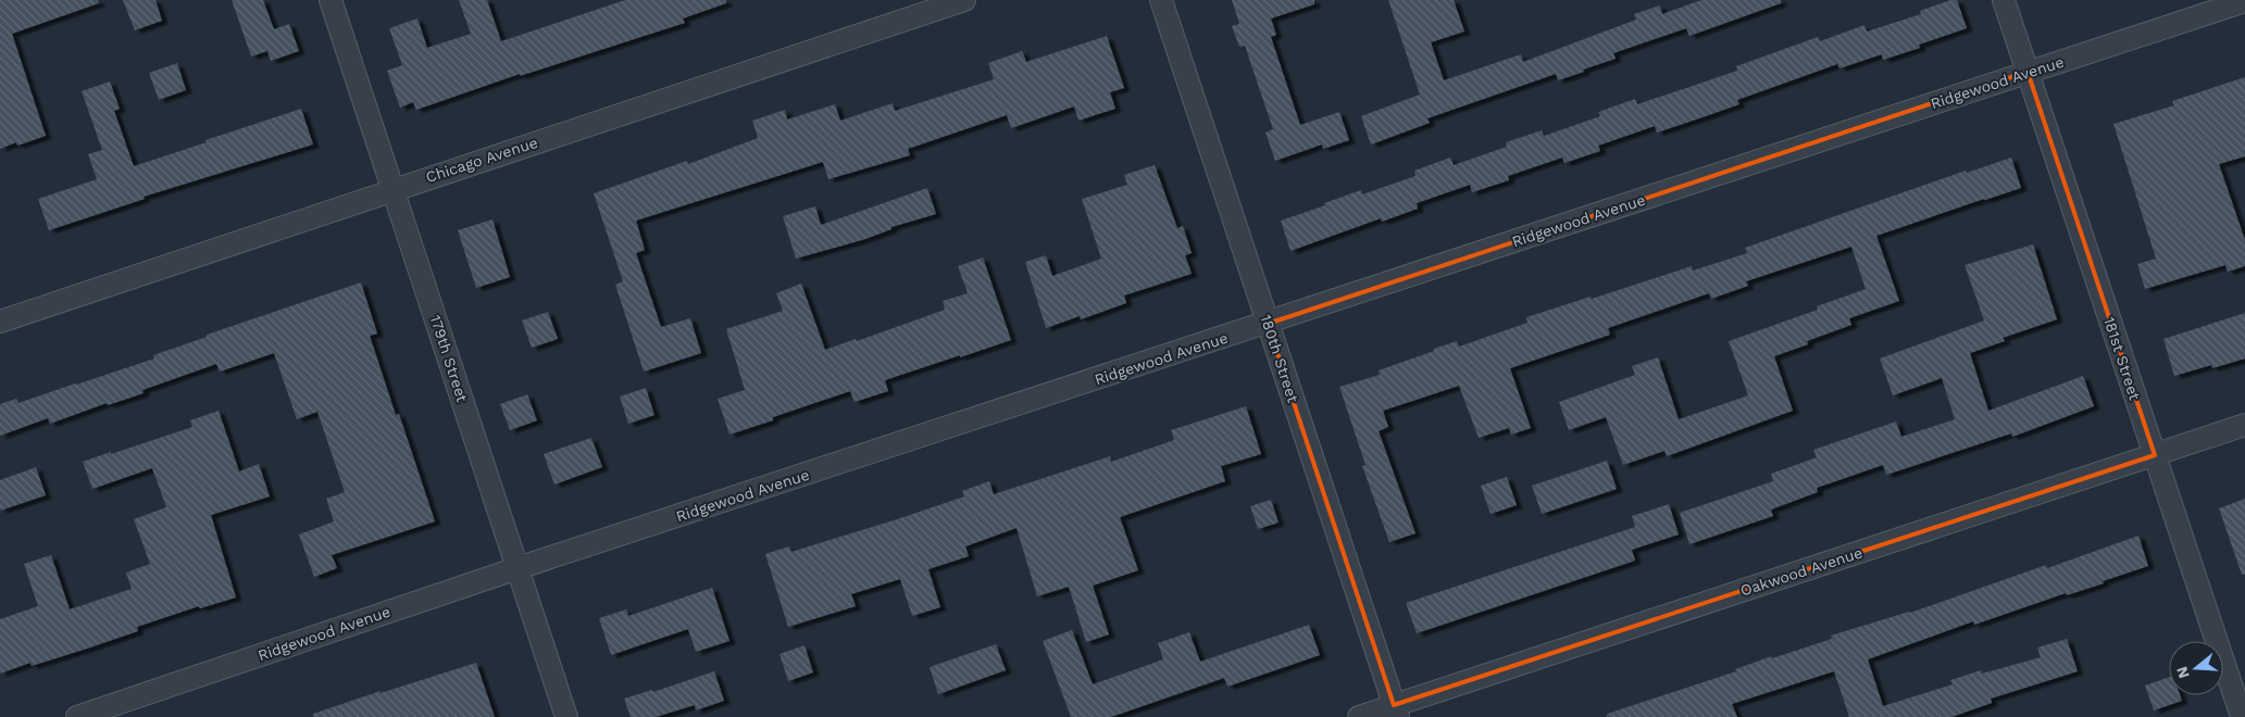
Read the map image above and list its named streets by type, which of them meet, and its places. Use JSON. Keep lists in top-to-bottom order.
{
  "streets": {
    "street": [
      "Ridgewood Avenue",
      "Chicago Avenue",
      "179th Street",
      "180th Street",
      "181st Street",
      "Oakwood Avenue"
    ]
  },
  "crossings": [
    ["Ridgewood Avenue", "179th Street"],
    ["Ridgewood Avenue", "180th Street"],
    ["Ridgewood Avenue", "181st Street"],
    ["Chicago Avenue", "179th Street"],
    ["180th Street", "Oakwood Avenue"],
    ["181st Street", "Oakwood Avenue"]
  ],
  "north": "left"
}
